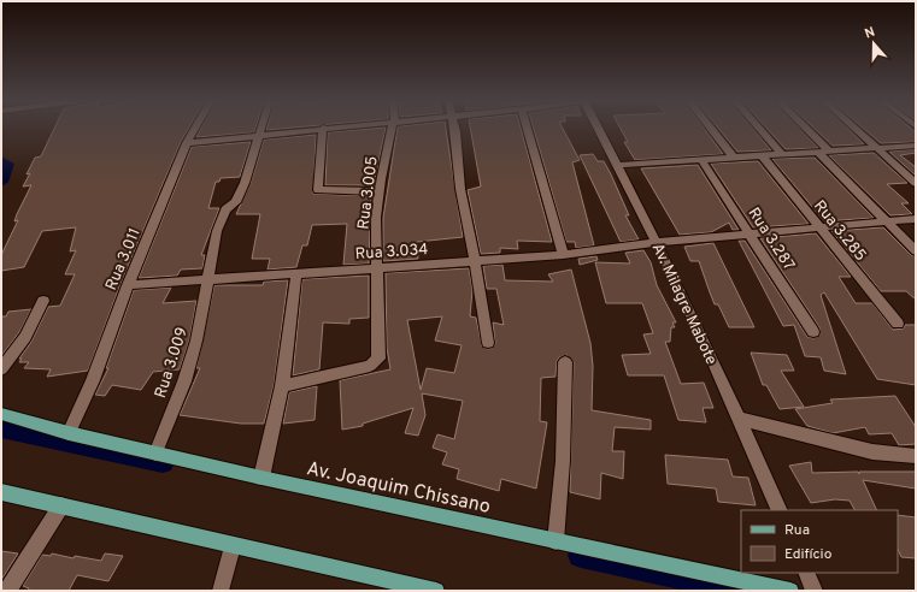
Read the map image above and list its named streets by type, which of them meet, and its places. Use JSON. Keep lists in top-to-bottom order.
{
  "streets": {
    "main road": ["Av. Joaquim Chissano"],
    "street": [
      "Rua 3.005",
      "Rua 3.285",
      "Rua 3.287",
      "Rua 3.034",
      "Rua 3.011",
      "Av. Milagre Mabote",
      "Rua 3.009"
    ]
  },
  "crossings": [
    ["Rua 3.005", "Rua 3.034"],
    ["Rua 3.285", "Rua 3.034"],
    ["Rua 3.287", "Rua 3.034"],
    ["Rua 3.034", "Rua 3.011"],
    ["Rua 3.034", "Av. Milagre Mabote"],
    ["Rua 3.034", "Rua 3.009"],
    ["Rua 3.011", "Av. Joaquim Chissano"],
    ["Rua 3.009", "Av. Joaquim Chissano"]
  ],
  "legend": ["Rua", "Edifício"],
  "north": "top"
}
